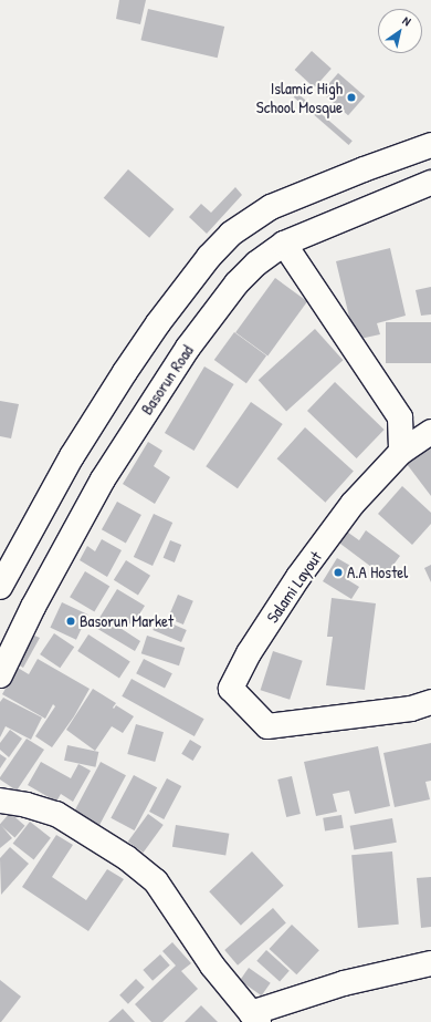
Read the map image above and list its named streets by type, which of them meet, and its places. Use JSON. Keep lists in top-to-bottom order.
{
  "streets": {
    "main road": ["Basorun Road", "Salami Layout"]
  },
  "places": ["Islamic High School Mosque", "A.A Hostel", "Basorun Market"],
  "north": "top right"
}
